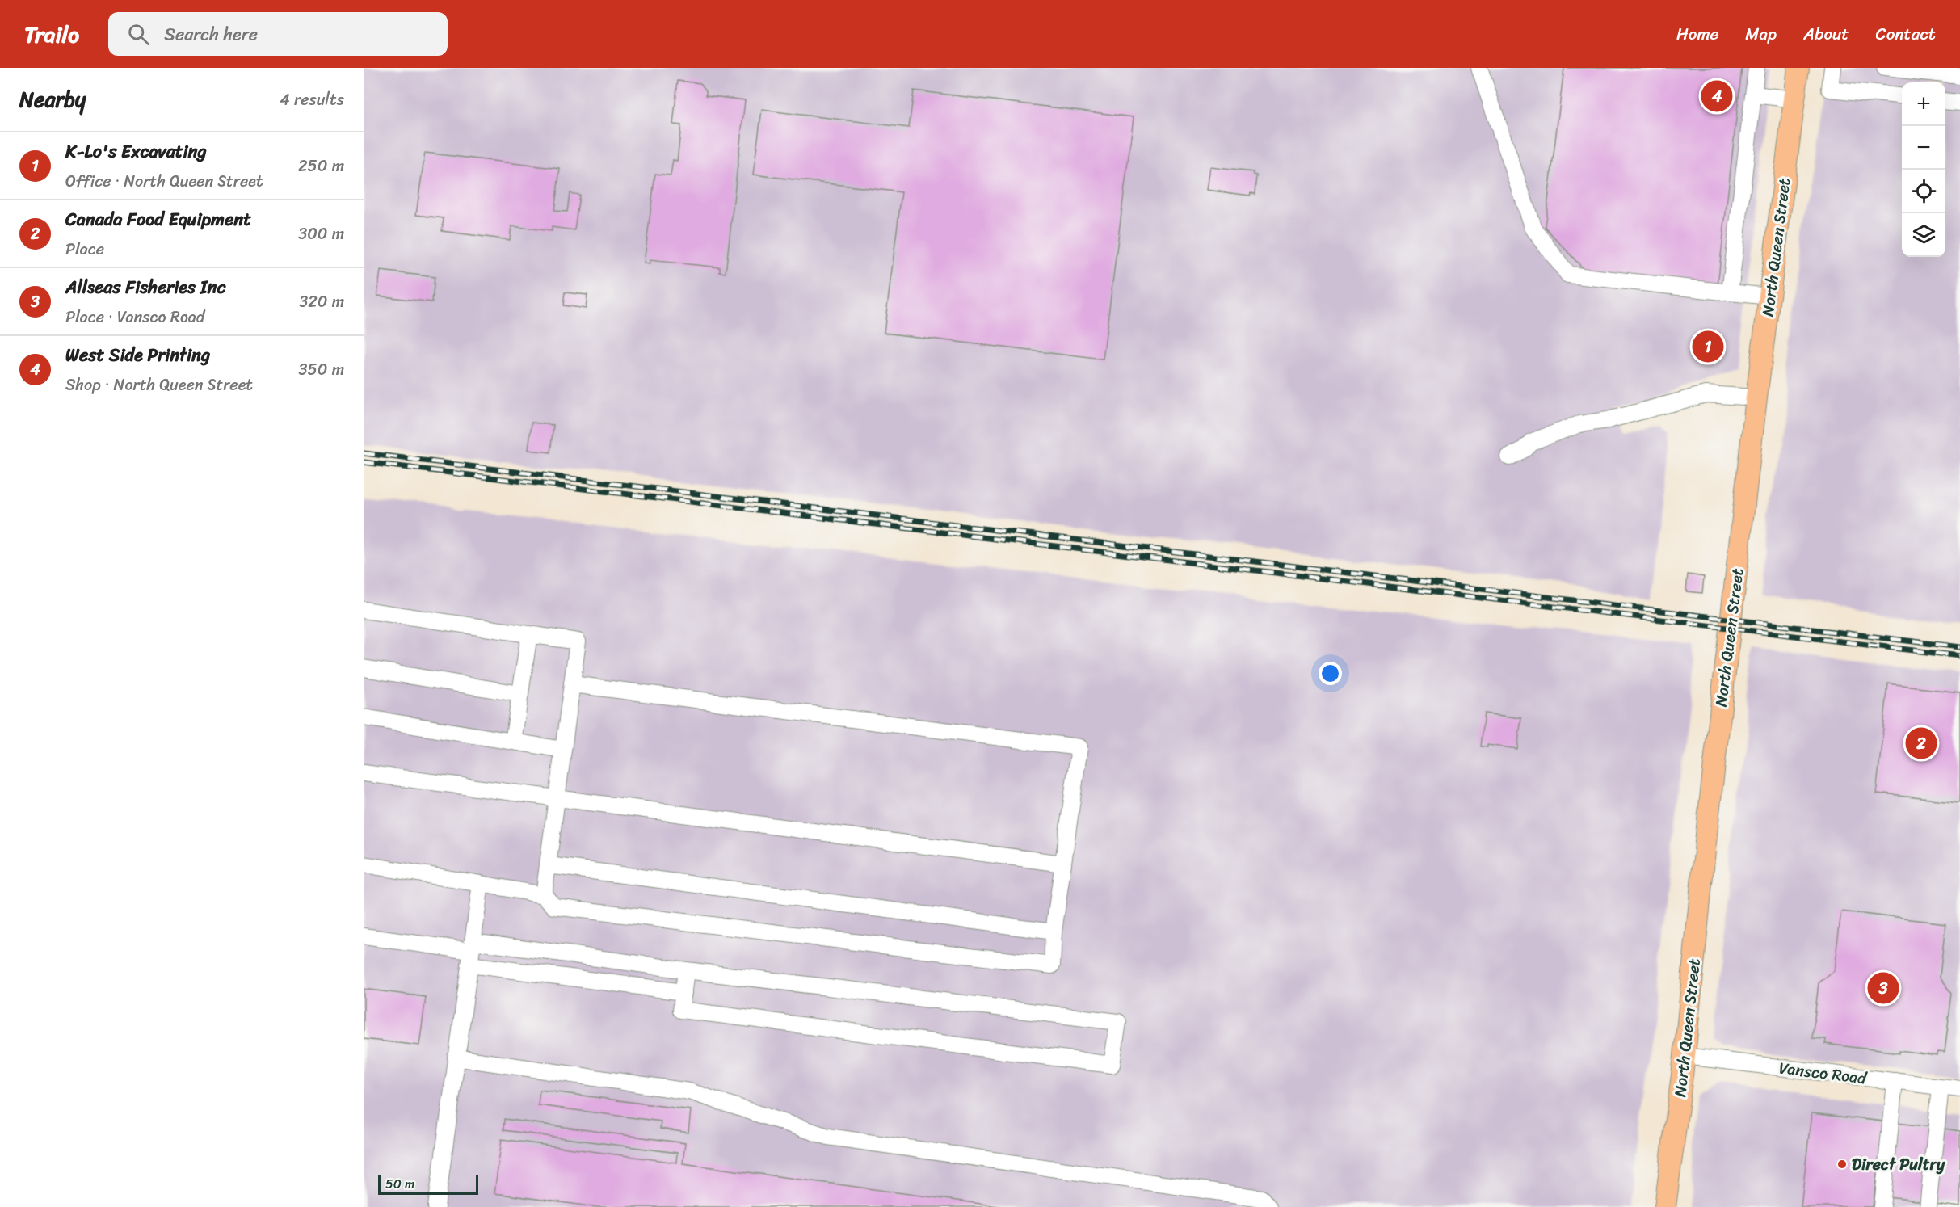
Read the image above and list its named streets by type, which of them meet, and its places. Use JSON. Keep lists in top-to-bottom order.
{
  "streets": {
    "main road": ["North Queen Street"],
    "street": ["Vansco Road"]
  },
  "crossings": [
    ["North Queen Street", "Vansco Road"]
  ],
  "places": ["Direct Pultry"],
  "scale_bar": "50 m",
  "page": {
    "header": "Trailo",
    "search": "Search here",
    "nav": [
      "Home",
      "Map",
      "About",
      "Contact"
    ],
    "heading": ["Nearby", "4 results"],
    "pins": [
      "4",
      "1",
      "2",
      "3"
    ],
    "map_buttons": ["+", "−"],
    "list": [
      {
        "mark": "1",
        "name": "K-Lo's Excavating",
        "note": "Office · North Queen Street",
        "value": "250 m"
      },
      {
        "mark": "2",
        "name": "Canada Food Equipment",
        "note": "Place",
        "value": "300 m"
      },
      {
        "mark": "3",
        "name": "Allseas Fisheries Inc",
        "note": "Place · Vansco Road",
        "value": "320 m"
      },
      {
        "mark": "4",
        "name": "West Side Printing",
        "note": "Shop · North Queen Street",
        "value": "350 m"
      }
    ],
    "scale": "50 m"
  }
}
